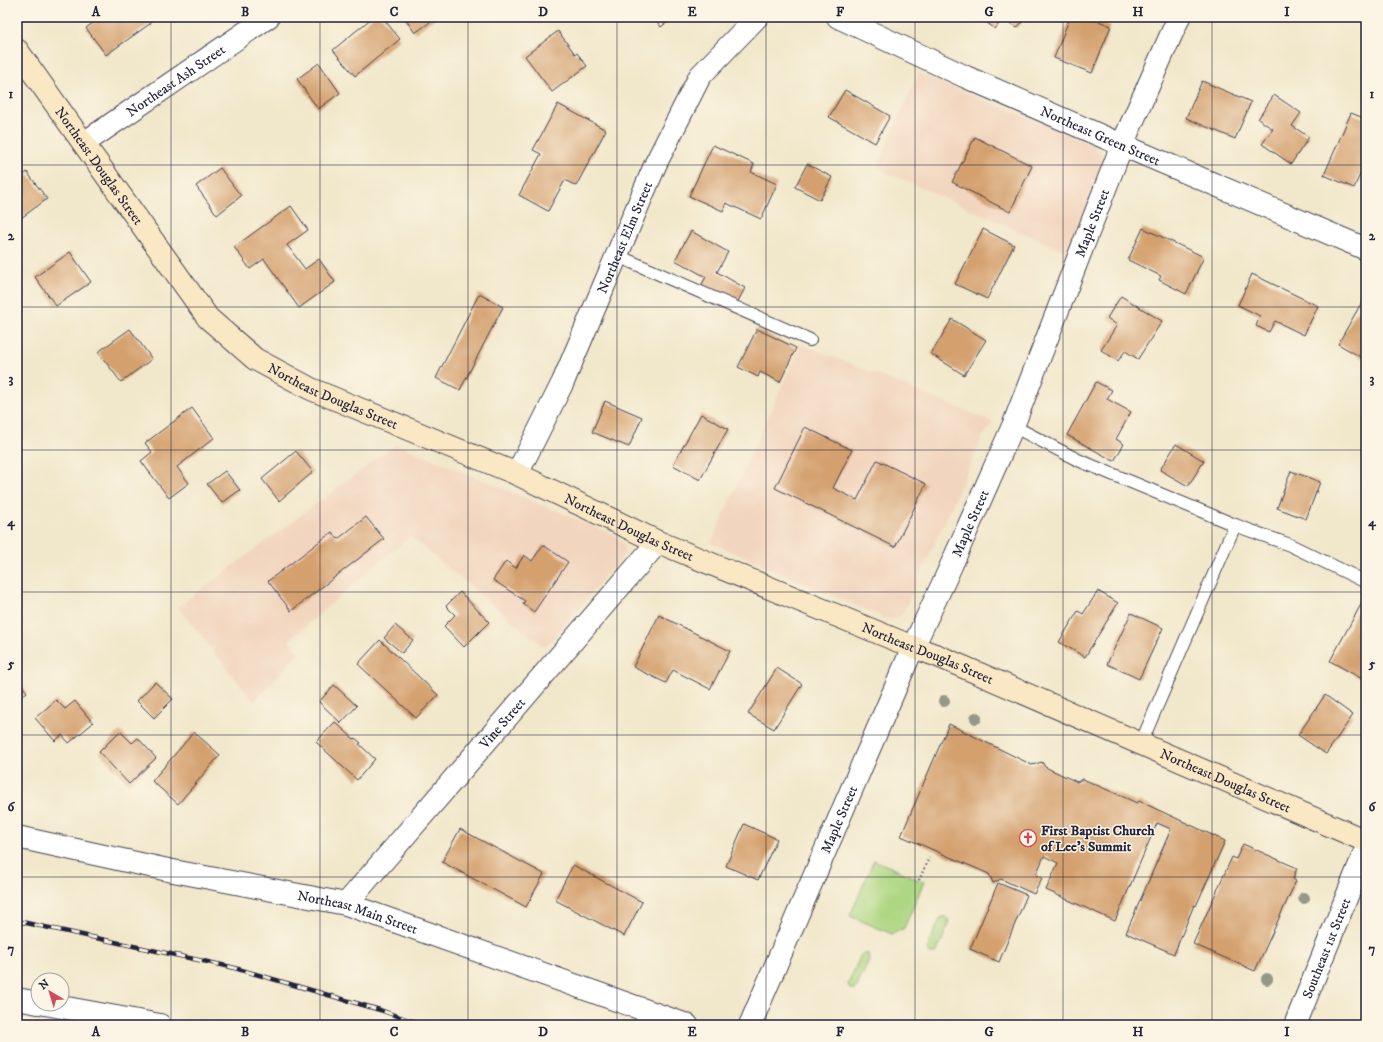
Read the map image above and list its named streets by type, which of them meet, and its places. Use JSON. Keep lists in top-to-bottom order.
{
  "streets": {
    "main road": ["Northeast Douglas Street"],
    "street": [
      "Northeast Ash Street",
      "Northeast Green Street",
      "Maple Street",
      "Northeast Elm Street",
      "Vine Street",
      "Northeast Main Street",
      "Southeast 1st Street"
    ]
  },
  "crossings": [
    ["Northeast Ash Street", "Northeast Douglas Street"],
    ["Northeast Green Street", "Maple Street"],
    ["Northeast Douglas Street", "Maple Street"],
    ["Northeast Douglas Street", "Northeast Elm Street"],
    ["Northeast Douglas Street", "Vine Street"],
    ["Vine Street", "Northeast Main Street"]
  ],
  "places": {
    "church": ["First Baptist Church of Lee's Summit"]
  },
  "north": "top left",
  "grid": {
    "columns": [
      "A",
      "B",
      "C",
      "D",
      "E",
      "F",
      "G",
      "H",
      "I"
    ],
    "rows": [
      "1",
      "2",
      "3",
      "4",
      "5",
      "6",
      "7"
    ]
  }
}
